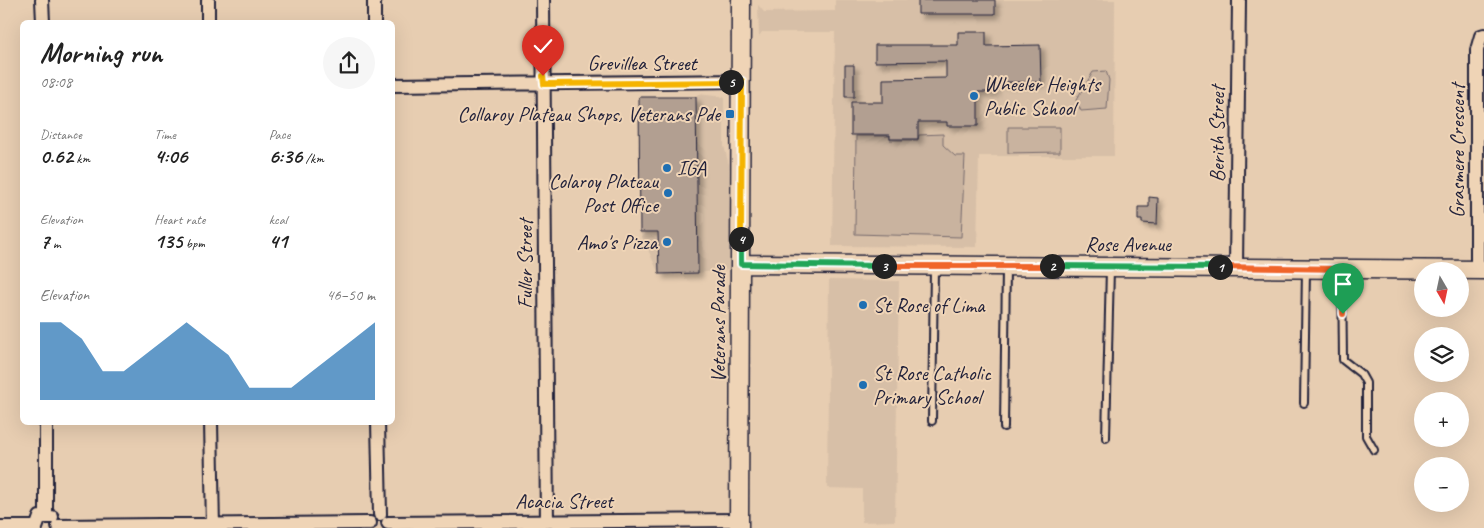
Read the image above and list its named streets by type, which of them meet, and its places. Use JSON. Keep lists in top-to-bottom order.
{
  "streets": {
    "street": [
      "Grevillea Street",
      "Berith Street",
      "Grasmere Crescent",
      "Rose Avenue",
      "Fuller Street",
      "Veterans Parade",
      "Acacia Street"
    ]
  },
  "crossings": [
    ["Grevillea Street", "Fuller Street"],
    ["Grevillea Street", "Veterans Parade"],
    ["Berith Street", "Rose Avenue"],
    ["Grasmere Crescent", "Rose Avenue"],
    ["Rose Avenue", "Veterans Parade"],
    ["Fuller Street", "Acacia Street"],
    ["Veterans Parade", "Acacia Street"]
  ],
  "places": {
    "other": [
      "Wheeler Heights Public School",
      "IGA",
      "Colaroy Plateau Post Office",
      "Amo's Pizza",
      "St Rose of Lima",
      "St Rose Catholic Primary School"
    ],
    "transit": ["Collaroy Plateau Shops, Veterans Pde"]
  },
  "north": "bottom",
  "page": {
    "heading": ["Morning run", "08:08"],
    "pins": [
      "5",
      "4",
      "2",
      "3",
      "1"
    ],
    "stats": [
      ["Distance", "0.62 km"],
      ["Time", "4:06"],
      ["Pace", "6:36 /km"],
      ["Elevation", "7 m"],
      ["Heart rate", "135 bpm"],
      ["kcal", "41"]
    ],
    "map_buttons": ["+", "−"],
    "chart": ["Elevation", "46–50 m"]
  }
}
